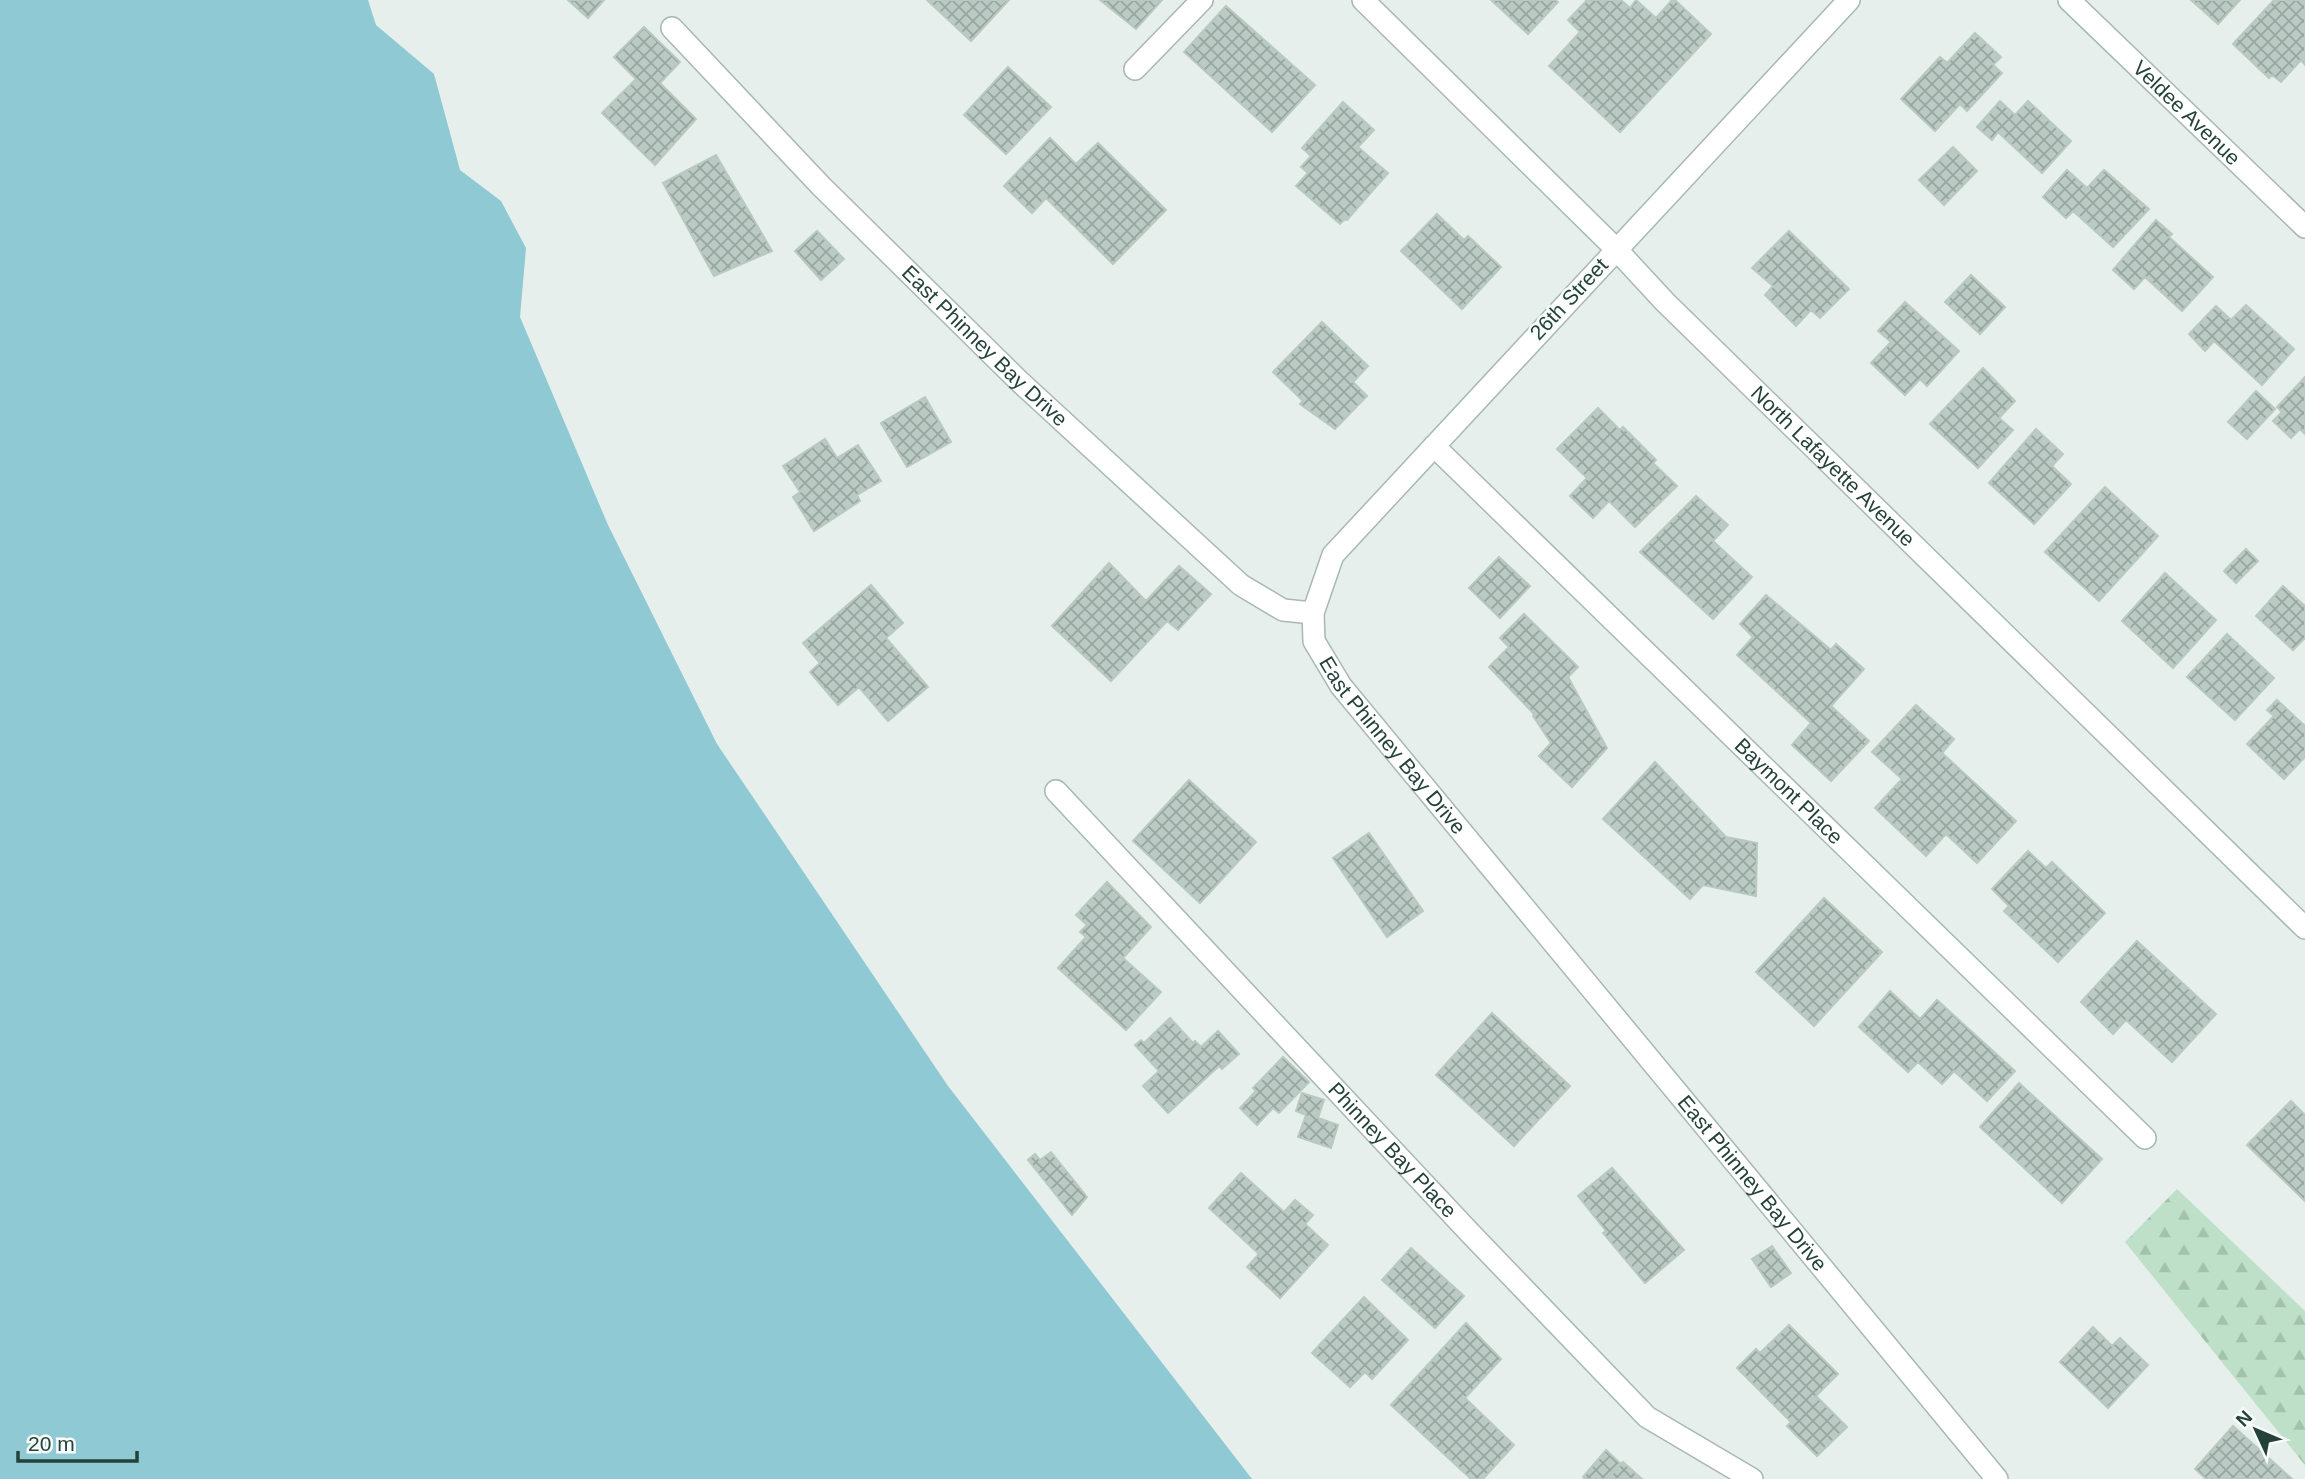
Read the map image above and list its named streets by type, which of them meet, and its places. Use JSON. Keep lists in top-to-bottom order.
{
  "streets": {
    "street": [
      "Veldee Avenue",
      "26th Street",
      "East Phinney Bay Drive",
      "North Lafayette Avenue",
      "Baymont Place",
      "Phinney Bay Place"
    ]
  },
  "crossings": [
    ["26th Street", "East Phinney Bay Drive"],
    ["26th Street", "North Lafayette Avenue"],
    ["26th Street", "Baymont Place"]
  ],
  "scale_bar": "20 m",
  "north": "top left"
}
